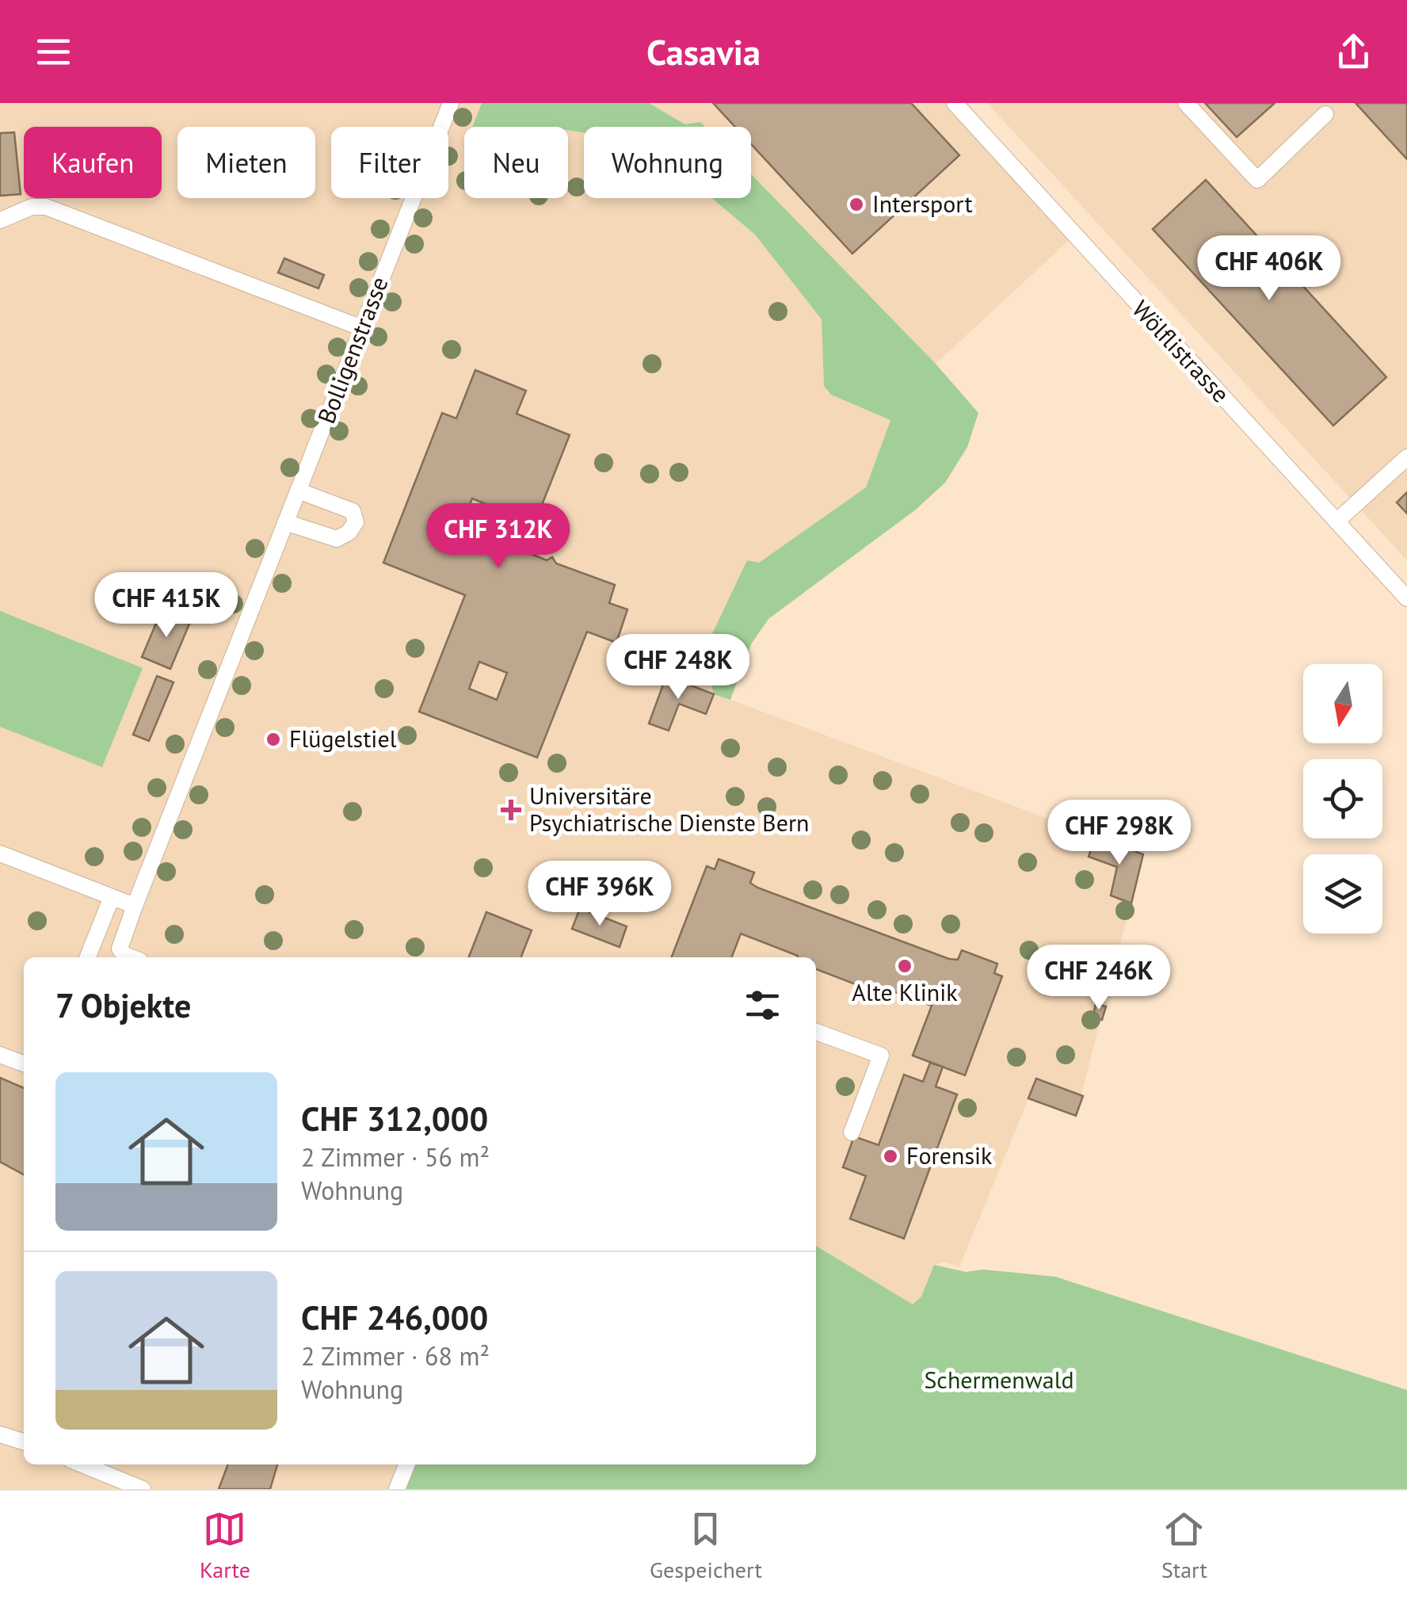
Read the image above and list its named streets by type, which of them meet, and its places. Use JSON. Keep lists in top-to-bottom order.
{
  "streets": {
    "lane": ["Bolligenstrasse", "Wölflistrasse"]
  },
  "parks": ["Schermenwald"],
  "places": {
    "other": [
      "Intersport",
      "Flügelstiel",
      "Alte Klinik",
      "Forensik"
    ],
    "health": ["Universitäre Psychiatrische Dienste Bern"]
  },
  "north": "bottom",
  "page": {
    "header": "Casavia",
    "chip": [
      "Kaufen",
      "Mieten",
      "Filter",
      "Neu",
      "Wohnung"
    ],
    "price": [
      "CHF 406K",
      "CHF 312K",
      "CHF 415K",
      "CHF 248K",
      "CHF 298K",
      "CHF 396K",
      "CHF 246K"
    ],
    "heading": "7 Objekte",
    "list": [
      {
        "name": "CHF 312,000",
        "note": "2 Zimmer · 56 m² · Wohnung"
      },
      {
        "name": "CHF 246,000",
        "note": "2 Zimmer · 68 m² · Wohnung"
      }
    ],
    "tabs": ["Karte", "Gespeichert", "Start"]
  }
}
